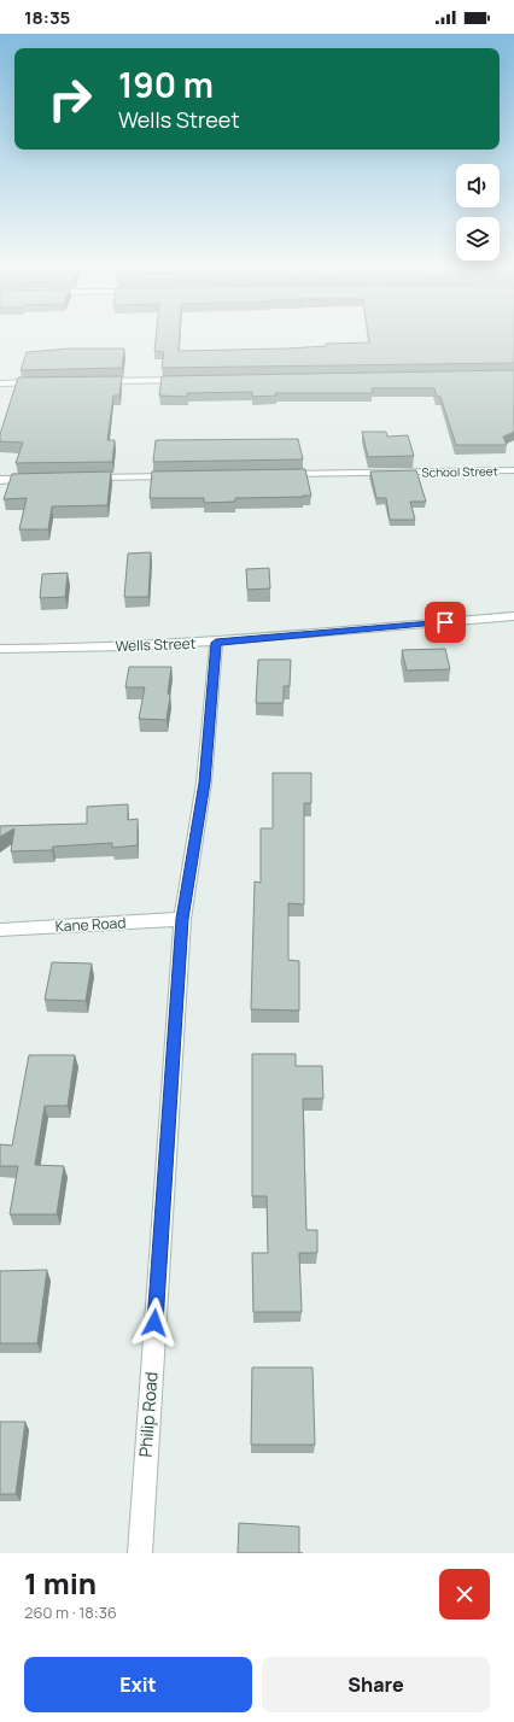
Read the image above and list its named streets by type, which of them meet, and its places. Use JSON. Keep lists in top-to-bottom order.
{
  "streets": {
    "street": [
      "School Street",
      "Wells Street",
      "Kane Road",
      "Philip Road"
    ]
  },
  "crossings": [
    ["Wells Street", "Philip Road"],
    ["Kane Road", "Philip Road"]
  ],
  "page": {
    "status": "18:35",
    "turn": ["190 m", "Wells Street"],
    "heading": ["1 min", "260 m · 18:36"],
    "buttons": ["Exit", "Share"]
  }
}
